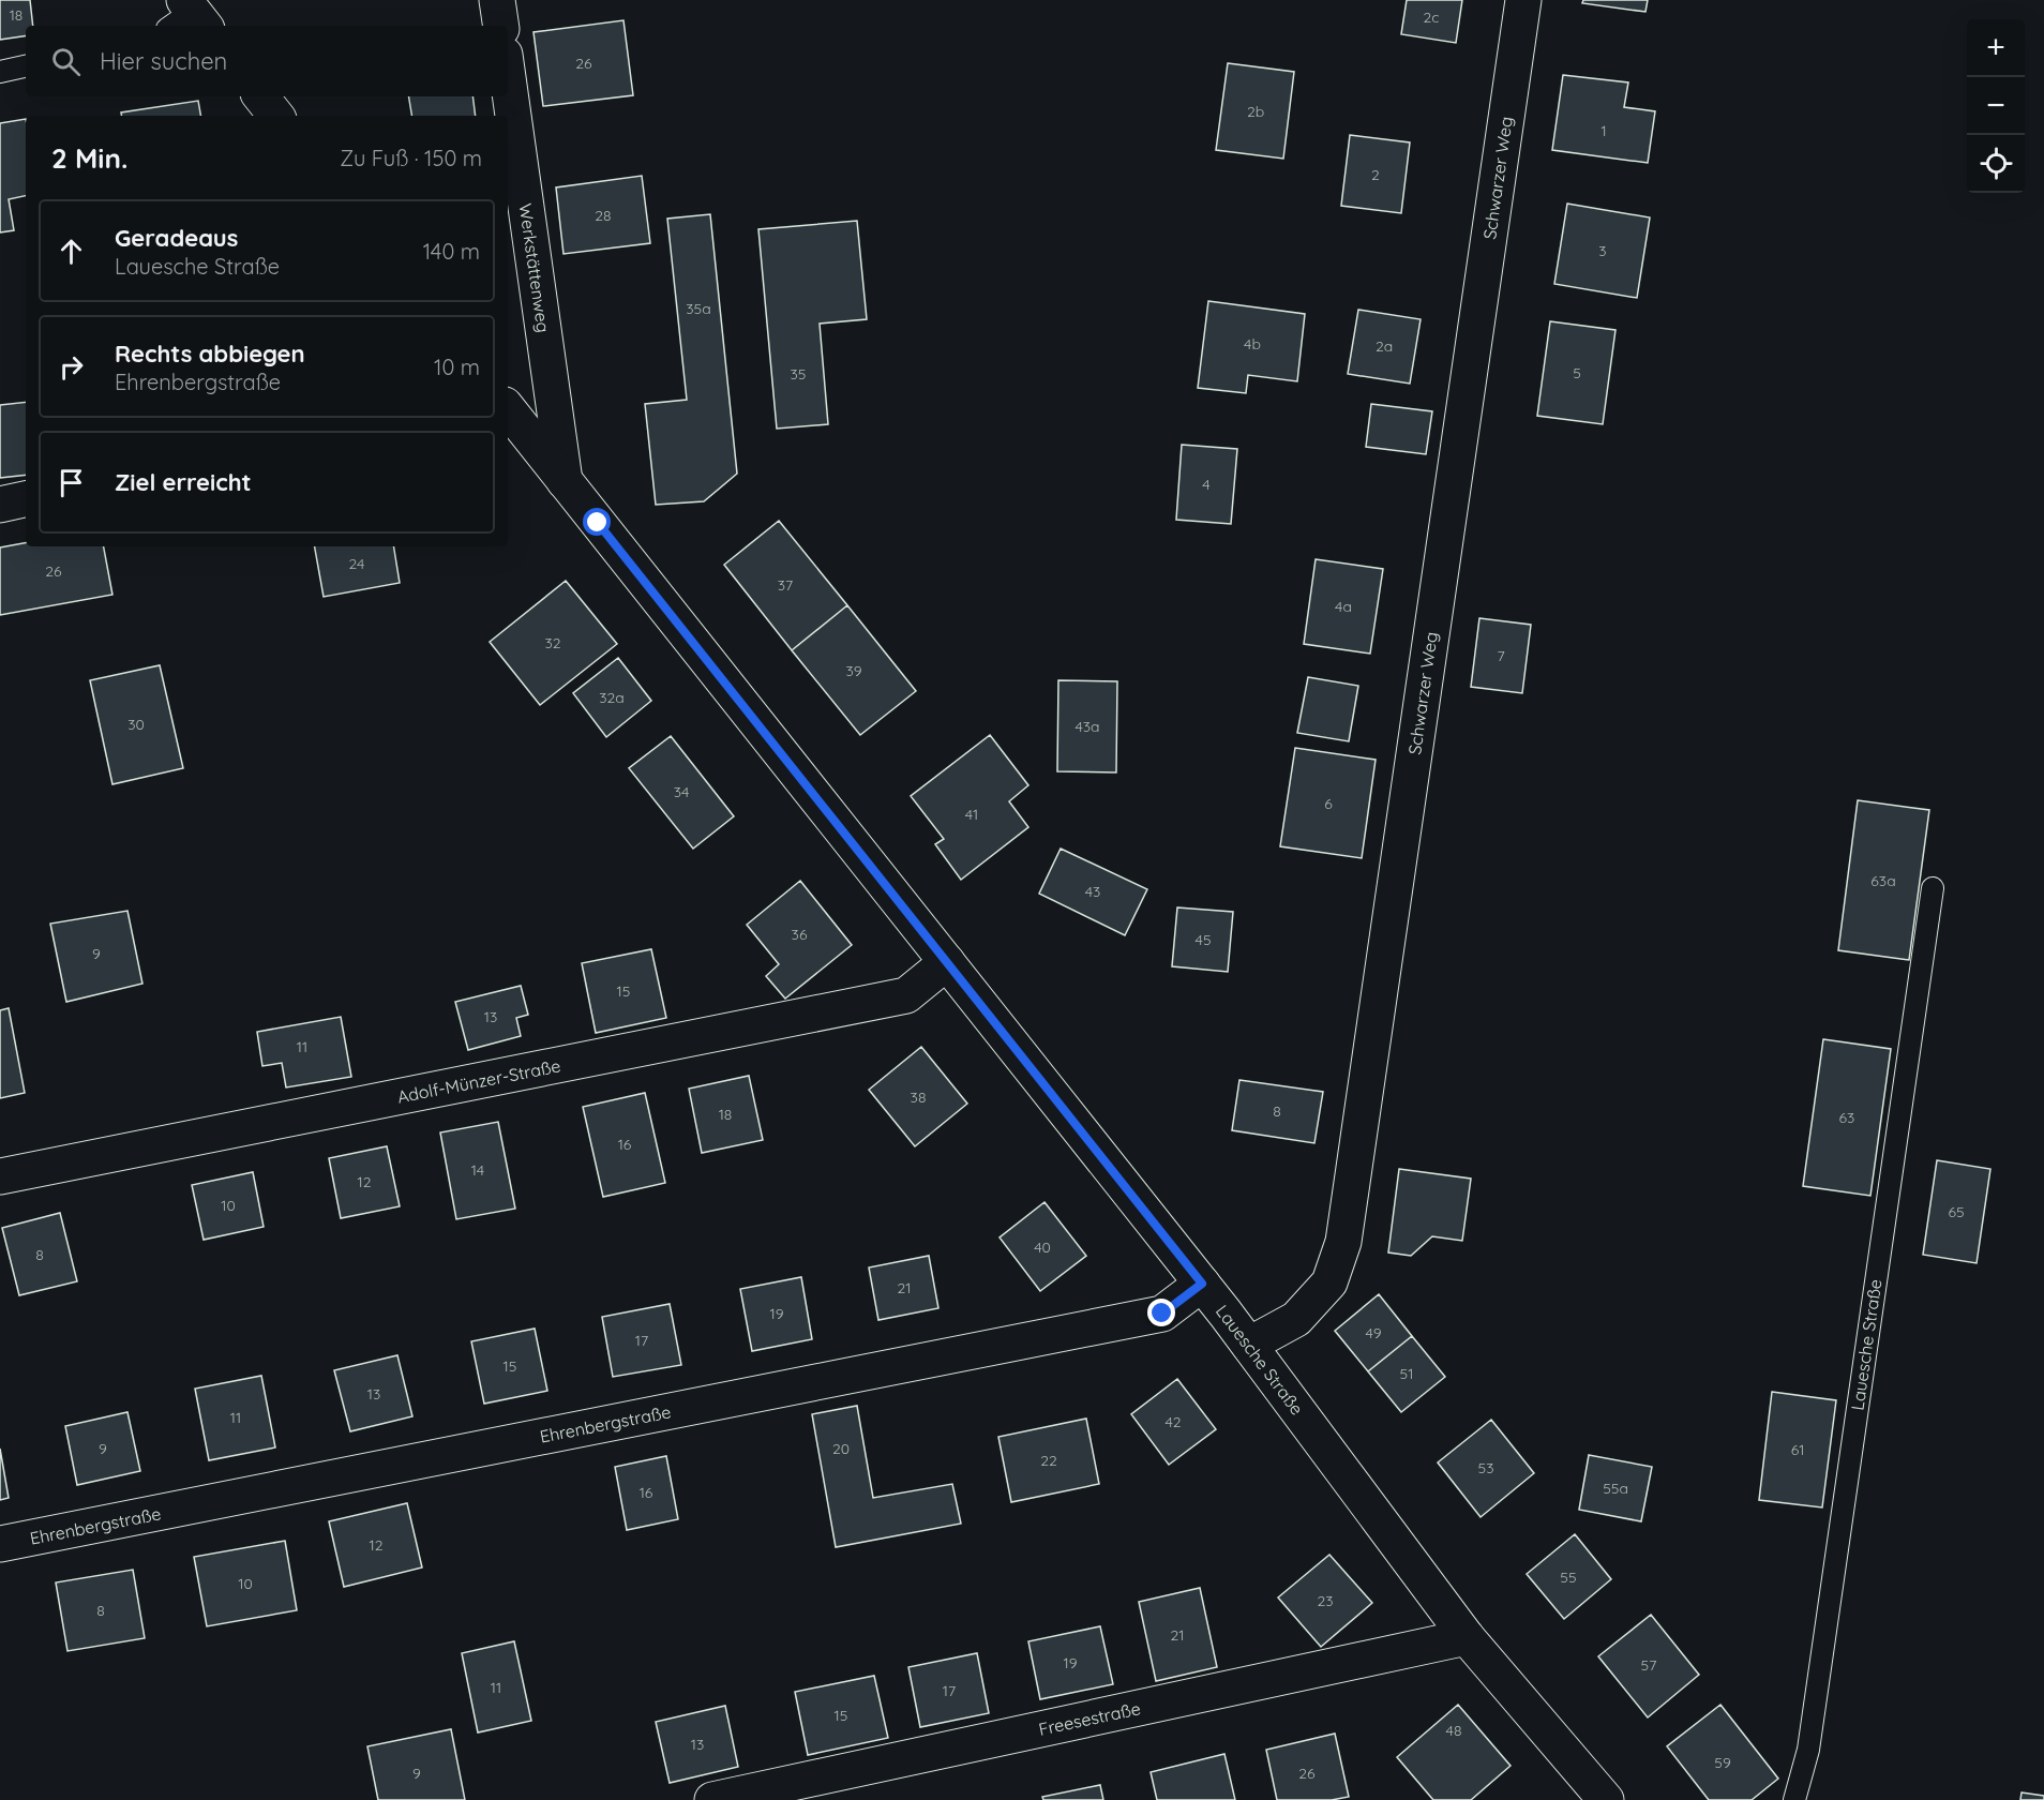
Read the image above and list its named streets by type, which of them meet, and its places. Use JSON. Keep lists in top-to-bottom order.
{
  "streets": {
    "street": [
      "Schwarzer Weg",
      "Werkstättenweg",
      "Adolf-Münzer-Straße",
      "Lauesche Straße",
      "Ehrenbergstraße",
      "Freesestraße"
    ]
  },
  "crossings": [
    ["Schwarzer Weg", "Lauesche Straße"],
    ["Werkstättenweg", "Lauesche Straße"],
    ["Adolf-Münzer-Straße", "Lauesche Straße"],
    ["Lauesche Straße", "Ehrenbergstraße"],
    ["Lauesche Straße", "Freesestraße"]
  ],
  "house_numbers": [
    "18",
    "2c",
    "26",
    "2b",
    "1",
    "2",
    "28",
    "3",
    "35a",
    "4b",
    "2a",
    "5",
    "35",
    "4",
    "24",
    "26",
    "37",
    "4a",
    "32",
    "7",
    "39",
    "32a",
    "30",
    "43a",
    "34",
    "6",
    "41",
    "63a",
    "43",
    "36",
    "45",
    "9",
    "15",
    "13",
    "11",
    "38",
    "8",
    "18",
    "63",
    "16",
    "14",
    "12",
    "10",
    "65",
    "40",
    "8",
    "21",
    "19",
    "49",
    "17",
    "15",
    "51",
    "13",
    "11",
    "42",
    "9",
    "20",
    "61",
    "22",
    "53",
    "55a",
    "16",
    "12",
    "55",
    "10",
    "23",
    "8",
    "21",
    "19",
    "57",
    "11",
    "17",
    "15",
    "48",
    "13",
    "59",
    "9",
    "26"
  ],
  "page": {
    "map_buttons": ["+", "−"],
    "search": "Hier suchen",
    "heading": ["2 Min.", "Zu Fuß · 150 m"],
    "list": [
      ["Geradeaus", "Lauesche Straße", "140 m"],
      ["Rechts abbiegen", "Ehrenbergstraße", "10 m"],
      "Ziel erreicht"
    ]
  }
}
